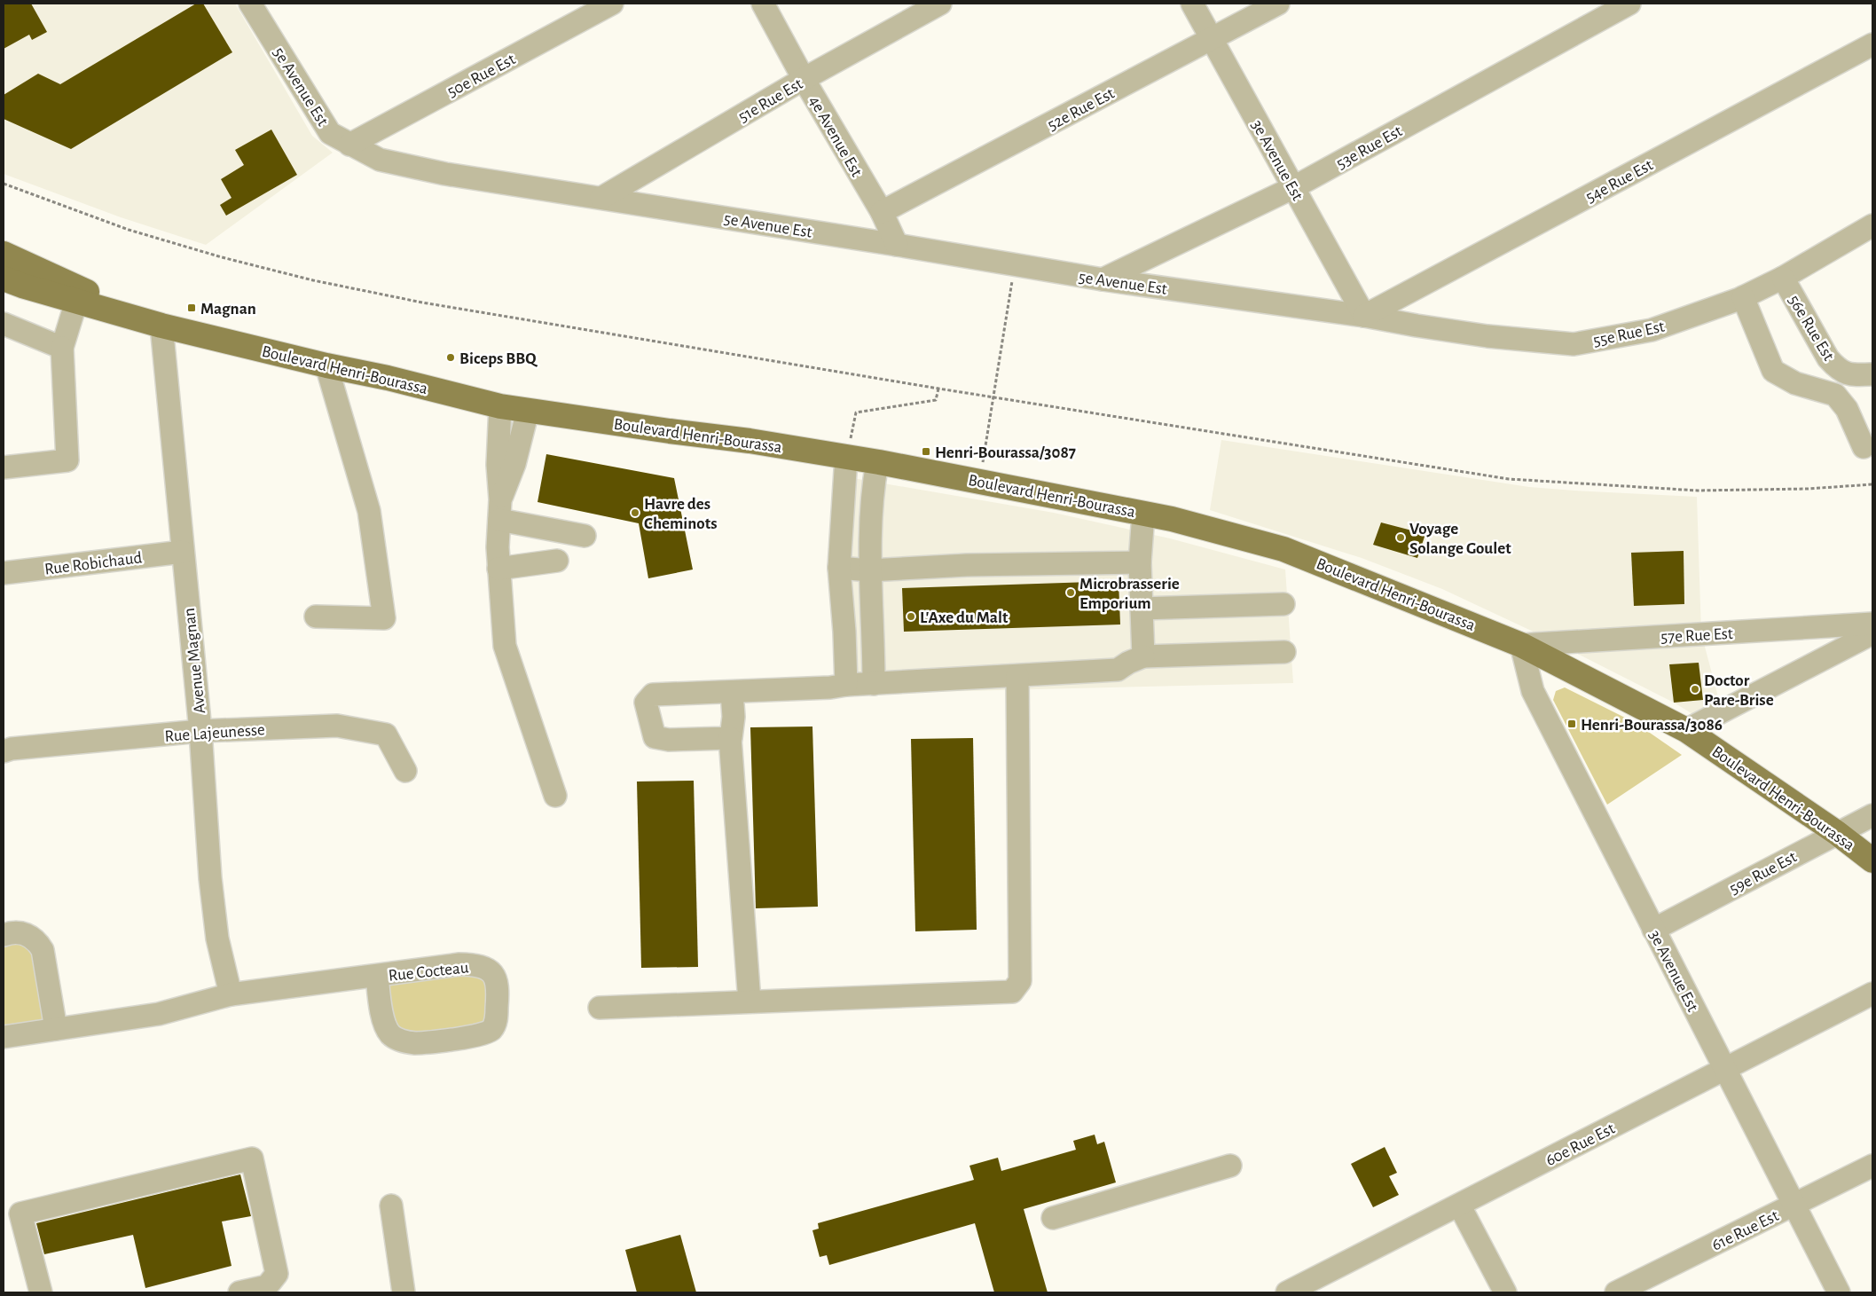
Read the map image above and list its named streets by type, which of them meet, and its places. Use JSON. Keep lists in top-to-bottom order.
{
  "streets": {
    "main road": ["Boulevard Henri-Bourassa"],
    "street": [
      "50e Rue Est",
      "5e Avenue Est",
      "51e Rue Est",
      "52e Rue Est",
      "4e Avenue Est",
      "53e Rue Est",
      "3e Avenue Est",
      "54e Rue Est",
      "56e Rue Est",
      "55e Rue Est",
      "Rue Robichaud",
      "57e Rue Est",
      "Avenue Magnan",
      "Rue Lajeunesse",
      "59e Rue Est",
      "Rue Cocteau",
      "60e Rue Est",
      "61e Rue Est"
    ]
  },
  "crossings": [
    ["50e Rue Est", "5e Avenue Est"],
    ["5e Avenue Est", "51e Rue Est"],
    ["5e Avenue Est", "4e Avenue Est"],
    ["5e Avenue Est", "53e Rue Est"],
    ["5e Avenue Est", "3e Avenue Est"],
    ["5e Avenue Est", "54e Rue Est"],
    ["5e Avenue Est", "55e Rue Est"],
    ["51e Rue Est", "4e Avenue Est"],
    ["52e Rue Est", "4e Avenue Est"],
    ["52e Rue Est", "3e Avenue Est"],
    ["53e Rue Est", "3e Avenue Est"],
    ["3e Avenue Est", "54e Rue Est"],
    ["3e Avenue Est", "55e Rue Est"],
    ["3e Avenue Est", "Boulevard Henri-Bourassa"],
    ["3e Avenue Est", "57e Rue Est"],
    ["3e Avenue Est", "59e Rue Est"],
    ["3e Avenue Est", "60e Rue Est"],
    ["3e Avenue Est", "61e Rue Est"],
    ["54e Rue Est", "55e Rue Est"],
    ["56e Rue Est", "55e Rue Est"],
    ["Boulevard Henri-Bourassa", "57e Rue Est"],
    ["Boulevard Henri-Bourassa", "Avenue Magnan"],
    ["Boulevard Henri-Bourassa", "59e Rue Est"],
    ["Rue Robichaud", "Avenue Magnan"],
    ["Avenue Magnan", "Rue Lajeunesse"],
    ["Avenue Magnan", "Rue Cocteau"]
  ],
  "places": {
    "transit": ["Magnan", "Henri-Bourassa/3087", "Henri-Bourassa/3086"],
    "other": [
      "Biceps BBQ",
      "Havre des Cheminots",
      "Voyage Solange Goulet",
      "Microbrasserie Emporium",
      "L'Axe du Malt",
      "Doctor Pare-Brise"
    ]
  }
}
